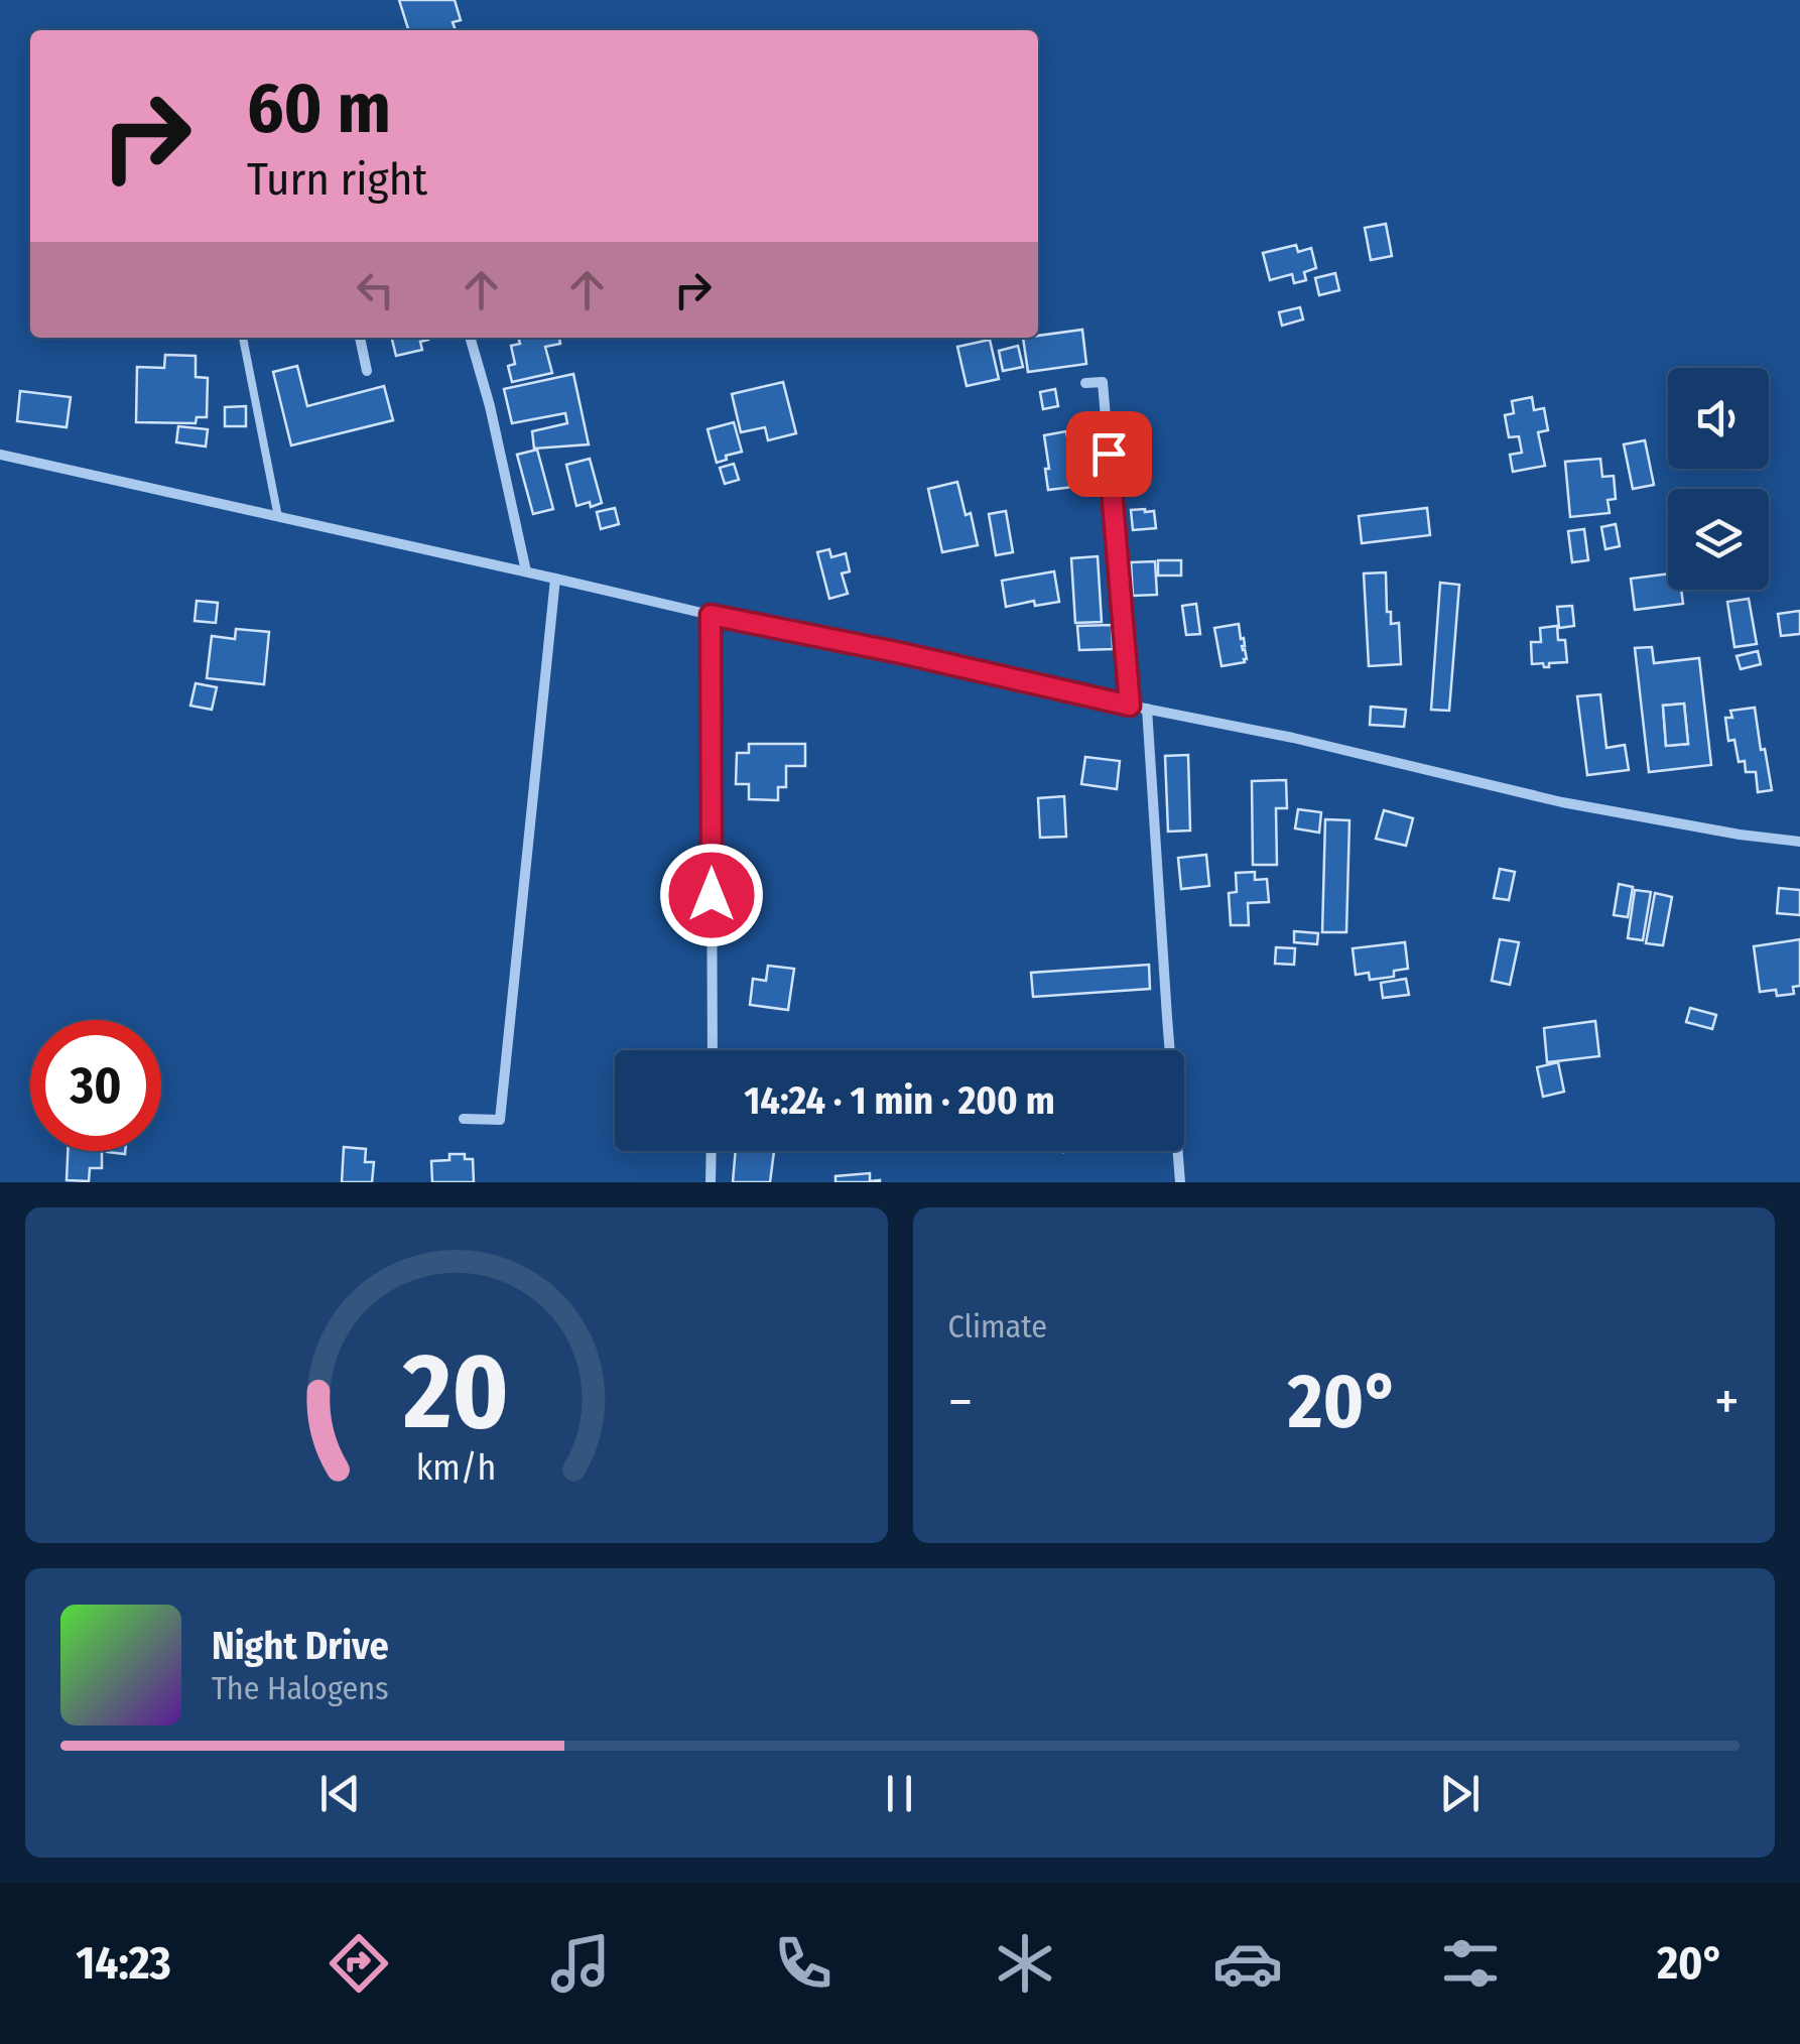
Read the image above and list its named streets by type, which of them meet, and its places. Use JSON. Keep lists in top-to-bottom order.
{
  "page": {
    "turn": ["60 m", "Turn right"],
    "limit": "30",
    "trip": "14:24 · 1 min · 200 m",
    "tile": "Climate",
    "heat": ["−", "20°", "+"],
    "song": ["Night Drive", "The Halogens"],
    "tabs": ["14:23", "20°"],
    "gauge": ["20", "km/h"]
  }
}
